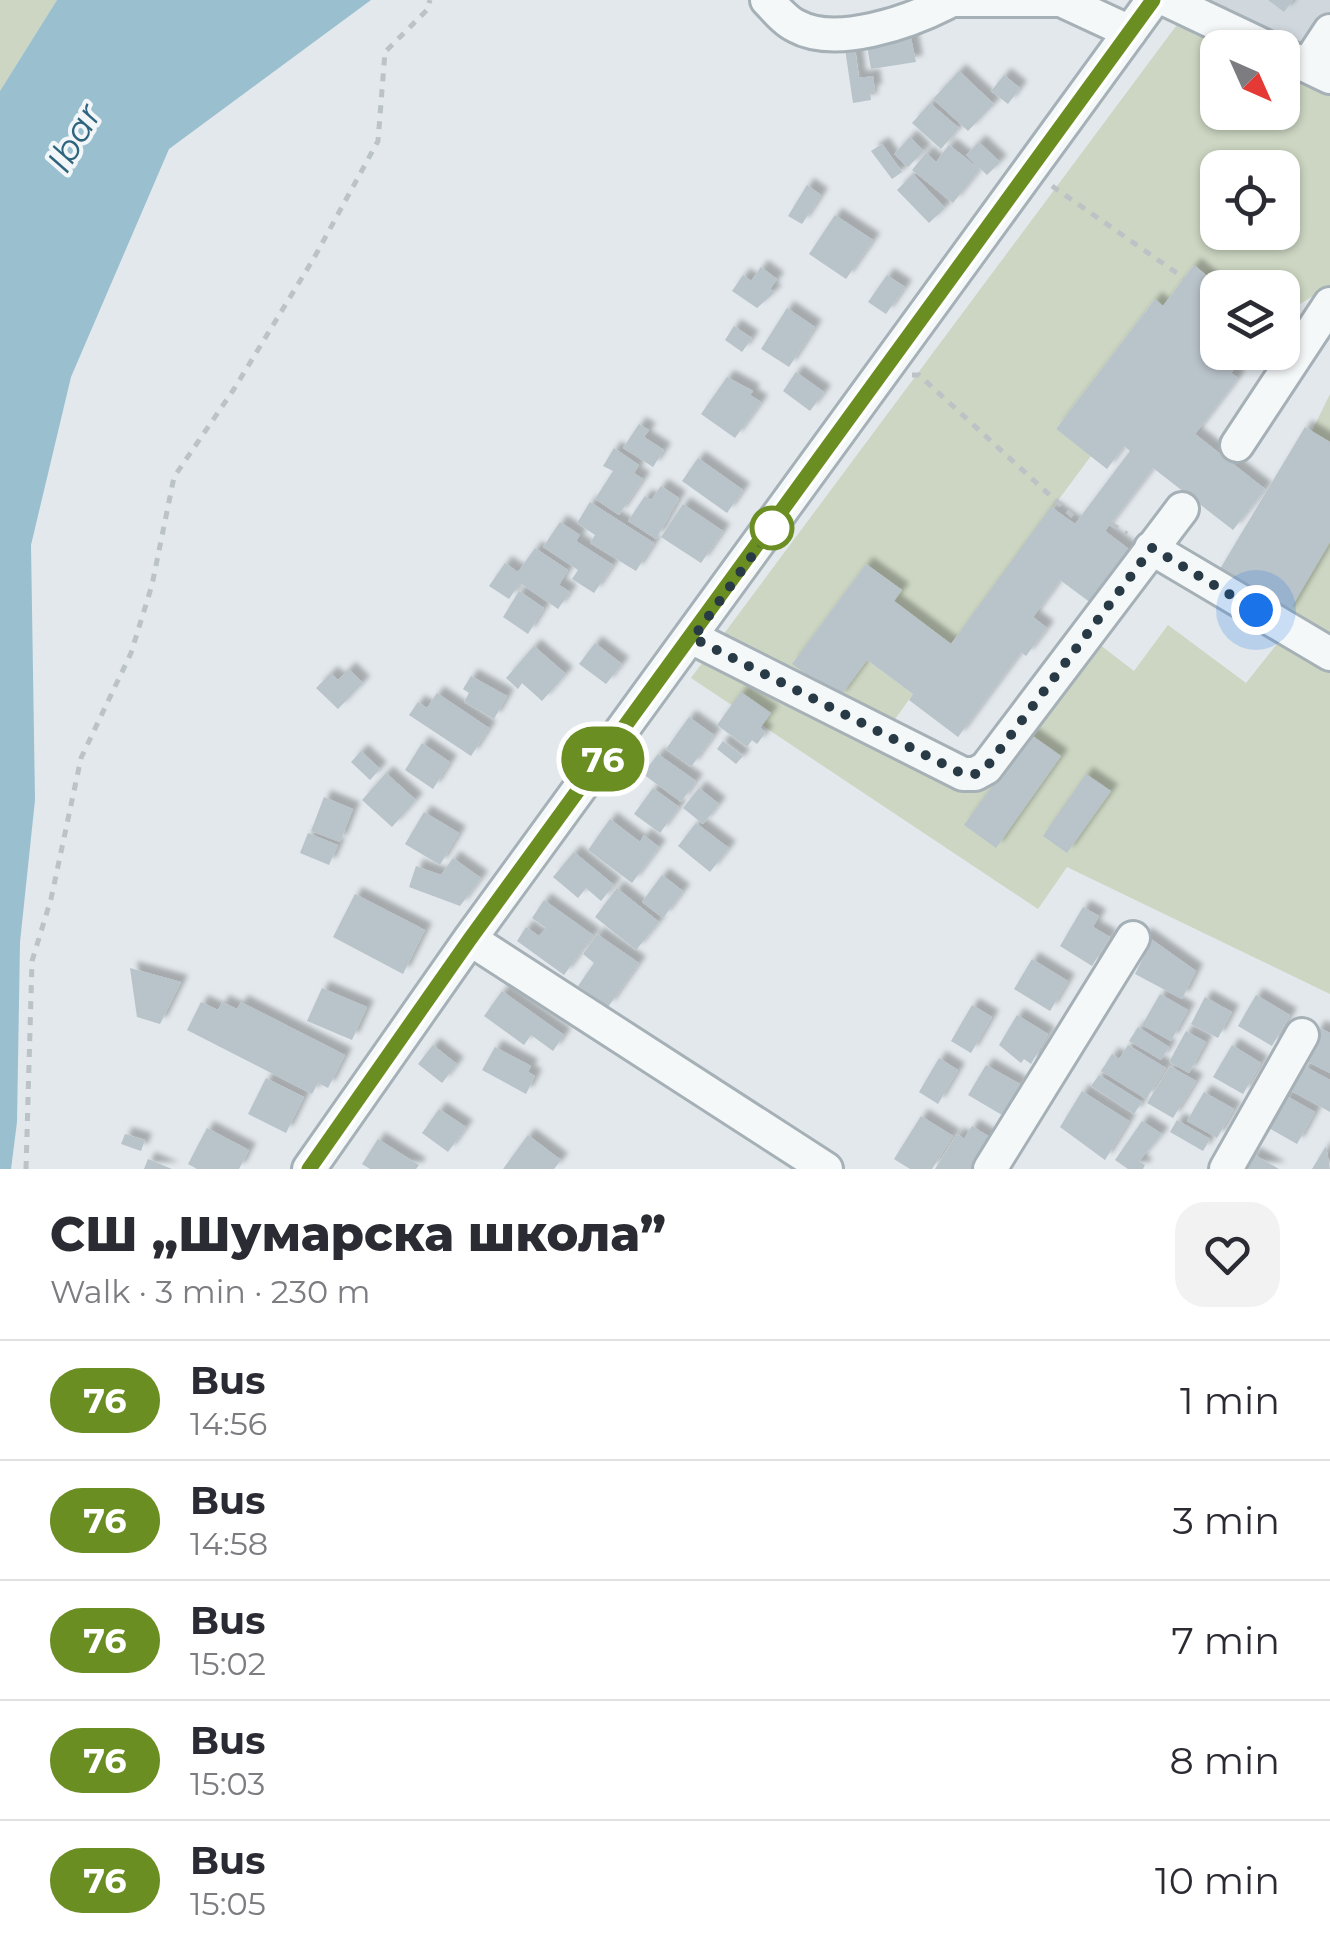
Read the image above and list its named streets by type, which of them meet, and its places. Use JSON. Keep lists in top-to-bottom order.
{
  "water": ["Ibar"],
  "lines": ["bus line 76"],
  "north": "bottom right",
  "page": {
    "on_map": "76",
    "heading": ["СШ „Шумарска школа”", "Walk · 3 min · 230 m"],
    "list": [
      {
        "mark": "76",
        "name": "Bus",
        "note": "14:56",
        "value": "1 min"
      },
      {
        "mark": "76",
        "name": "Bus",
        "note": "14:58",
        "value": "3 min"
      },
      {
        "mark": "76",
        "name": "Bus",
        "note": "15:02",
        "value": "7 min"
      },
      {
        "mark": "76",
        "name": "Bus",
        "note": "15:03",
        "value": "8 min"
      },
      {
        "mark": "76",
        "name": "Bus",
        "note": "15:05",
        "value": "10 min"
      }
    ]
  }
}
